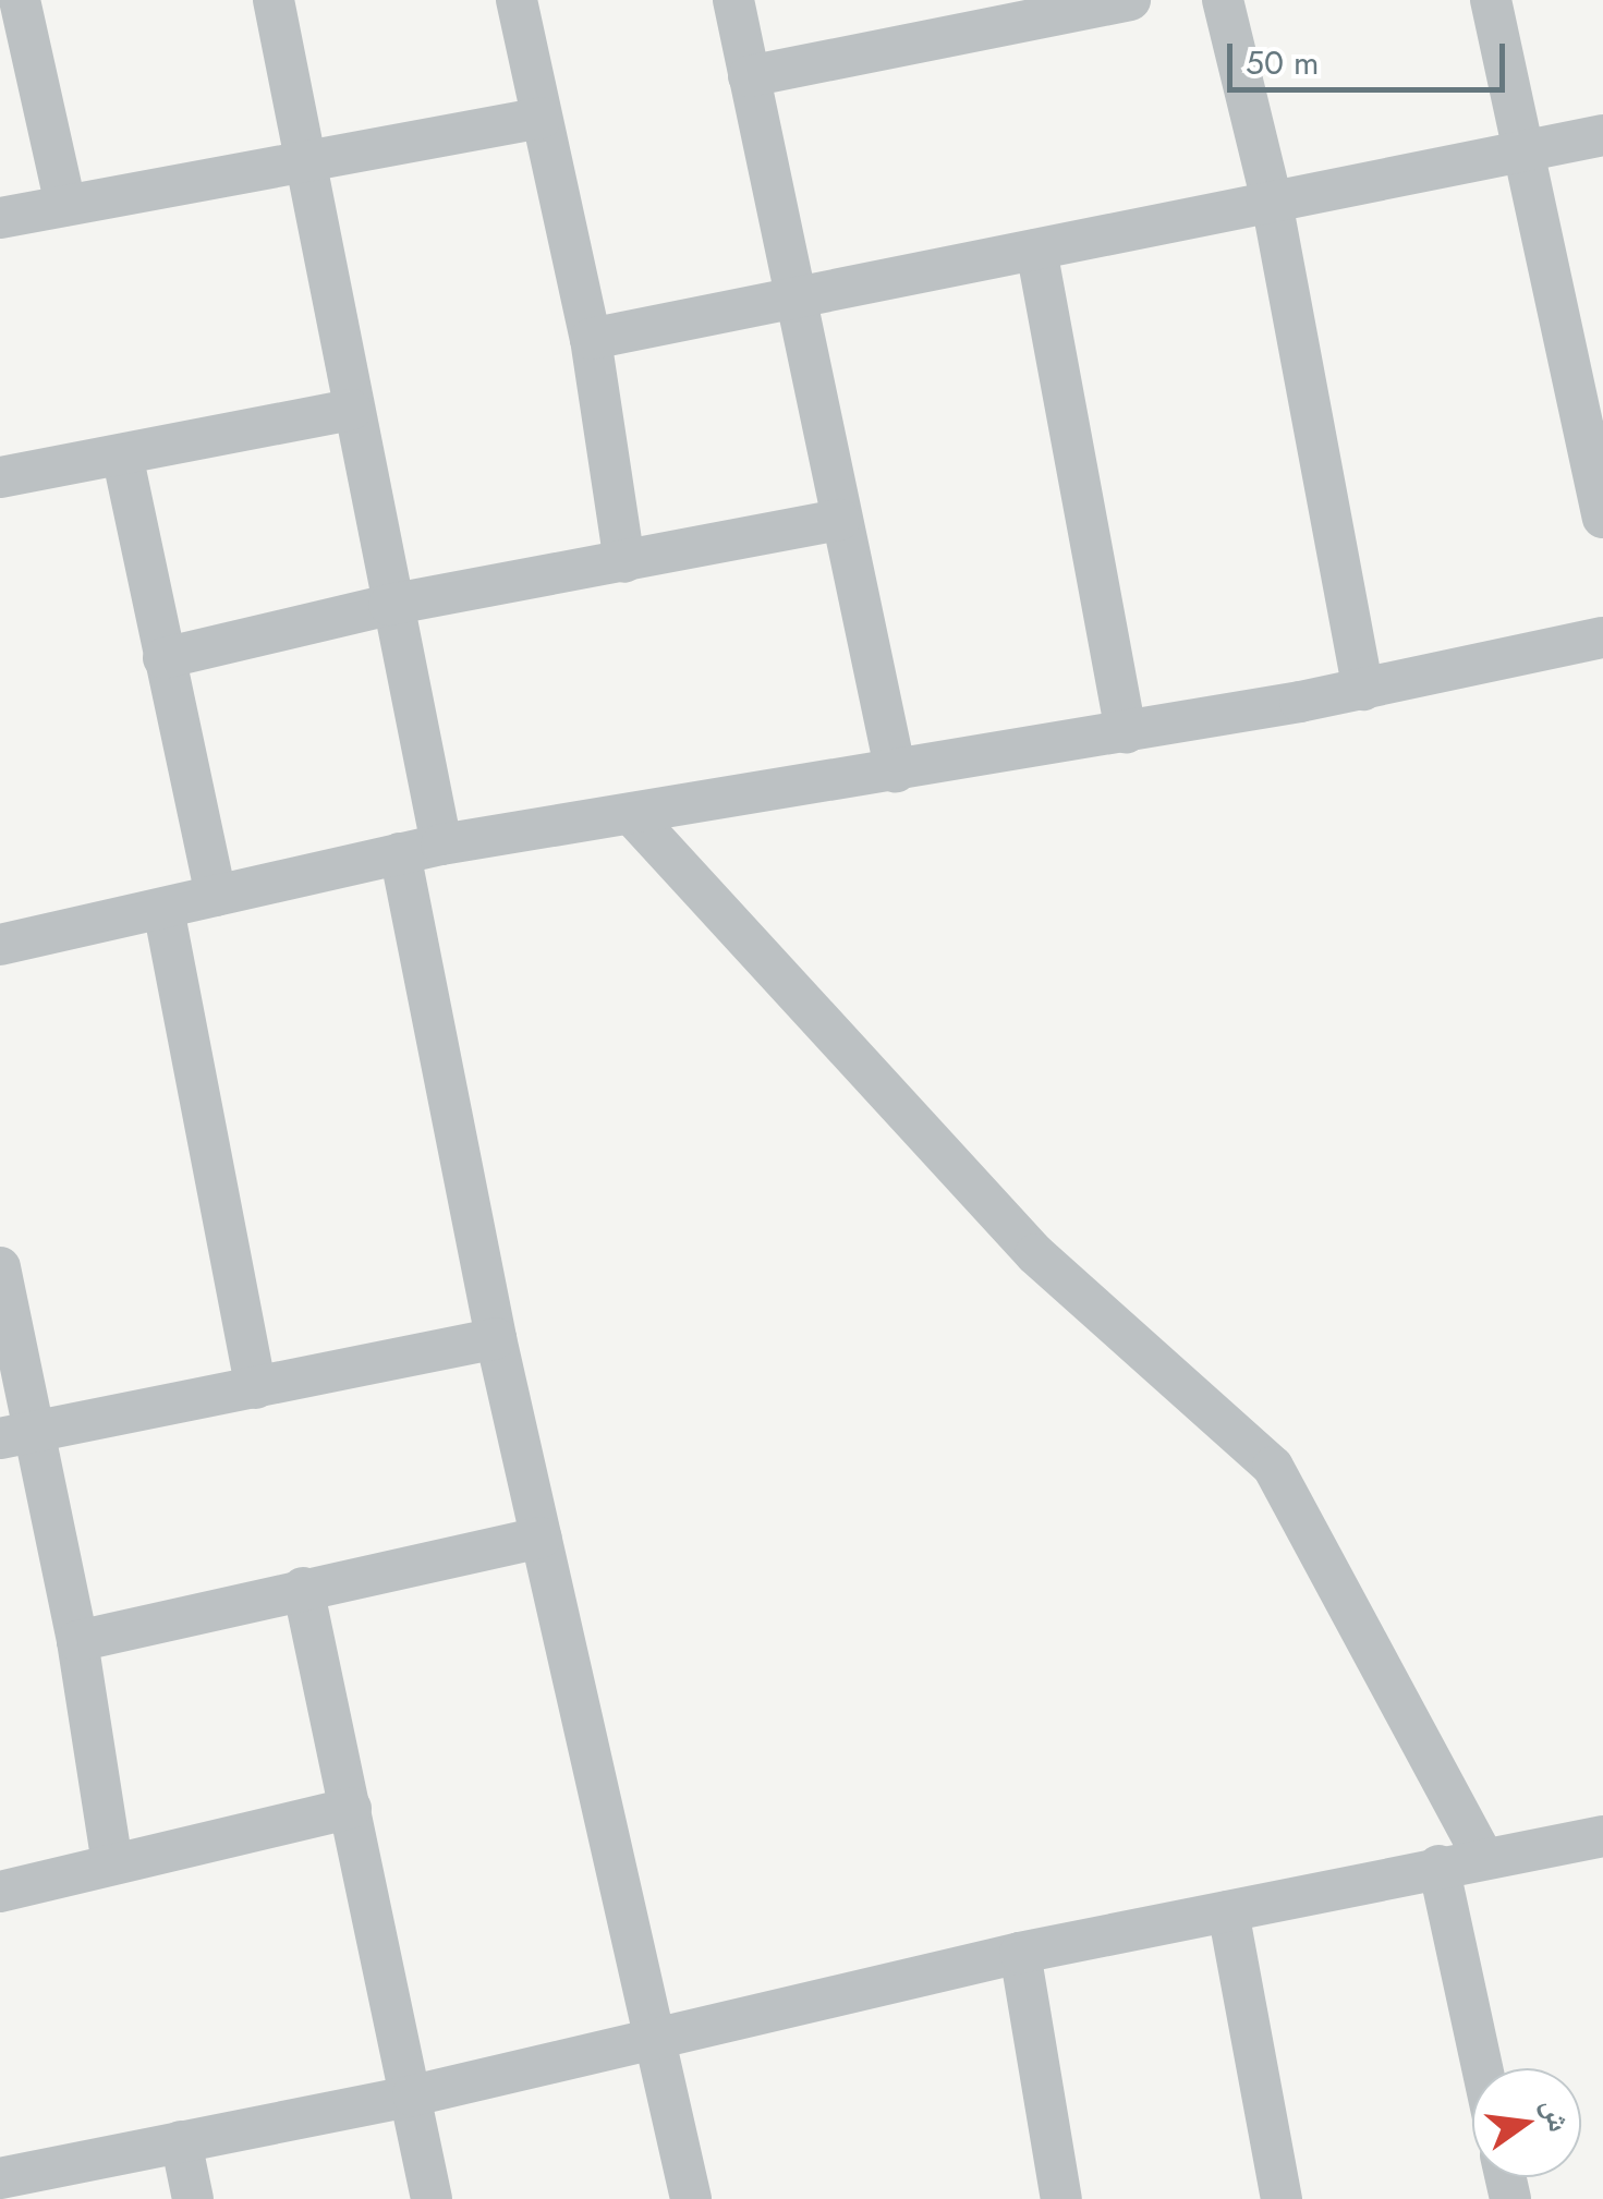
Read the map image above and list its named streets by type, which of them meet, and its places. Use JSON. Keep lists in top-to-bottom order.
{
  "scale_bar": "50 m",
  "north": "right"
}
